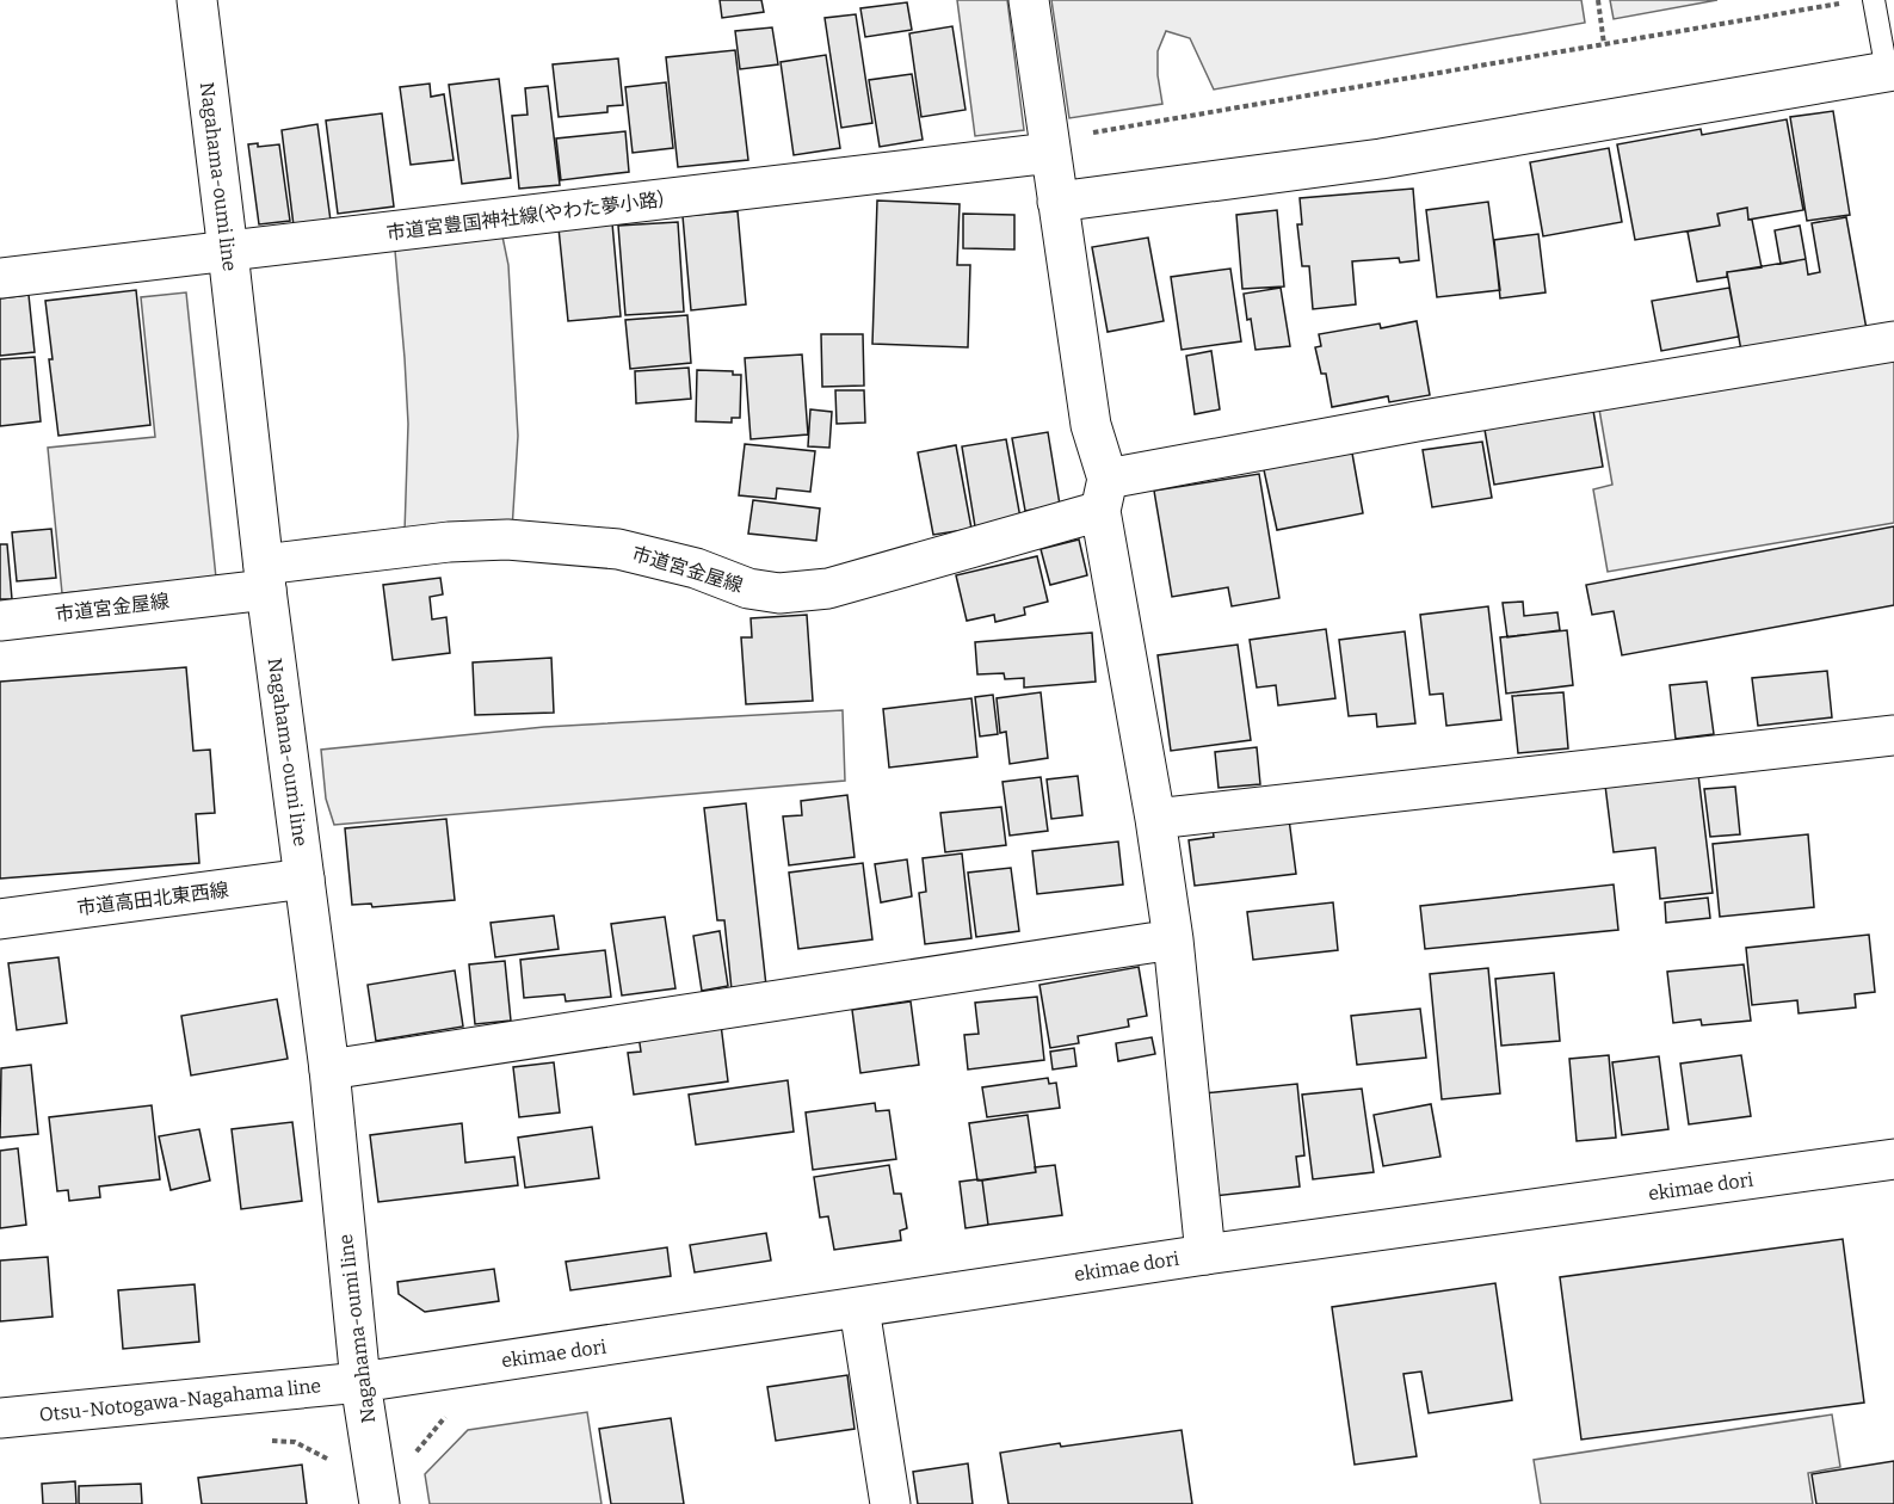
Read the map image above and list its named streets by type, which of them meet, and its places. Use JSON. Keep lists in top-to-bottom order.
{
  "streets": {
    "street": [
      "Nagahama-oumi line",
      "市道宮豊国神社線(やわた夢小路)",
      "市道宮金屋線",
      "市道高田北東西線",
      "ekimae dori",
      "Otsu-Notogawa-Nagahama line"
    ]
  },
  "crossings": [
    ["Nagahama-oumi line", "市道宮豊国神社線(やわた夢小路)"],
    ["Nagahama-oumi line", "市道宮金屋線"],
    ["Nagahama-oumi line", "市道高田北東西線"],
    ["Nagahama-oumi line", "ekimae dori"],
    ["Nagahama-oumi line", "Otsu-Notogawa-Nagahama line"],
    ["ekimae dori", "Otsu-Notogawa-Nagahama line"]
  ]
}
